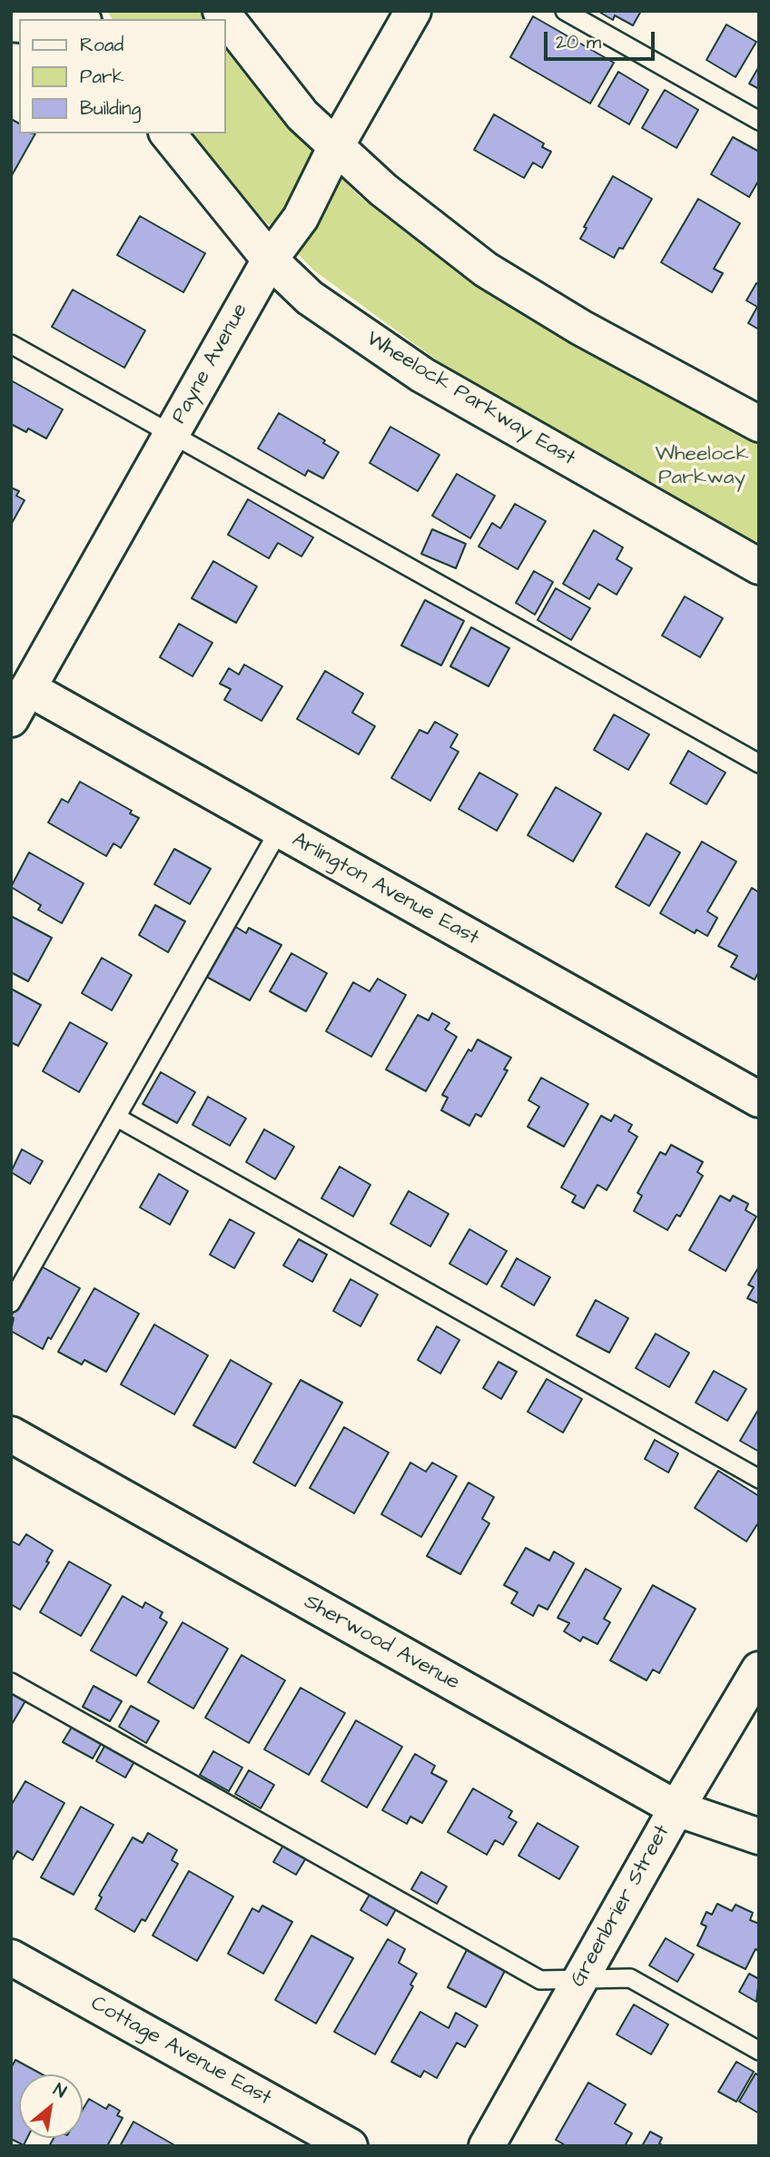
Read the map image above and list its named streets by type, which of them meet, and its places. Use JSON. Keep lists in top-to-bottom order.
{
  "streets": {
    "street": [
      "Payne Avenue",
      "Wheelock Parkway East",
      "Arlington Avenue East",
      "Sherwood Avenue",
      "Greenbrier Street",
      "Cottage Avenue East"
    ]
  },
  "crossings": [
    ["Payne Avenue", "Wheelock Parkway East"],
    ["Payne Avenue", "Arlington Avenue East"],
    ["Sherwood Avenue", "Greenbrier Street"]
  ],
  "parks": ["Wheelock Parkway"],
  "legend": ["Road", "Park", "Building"],
  "scale_bar": "20 m",
  "north": "top right"
}
